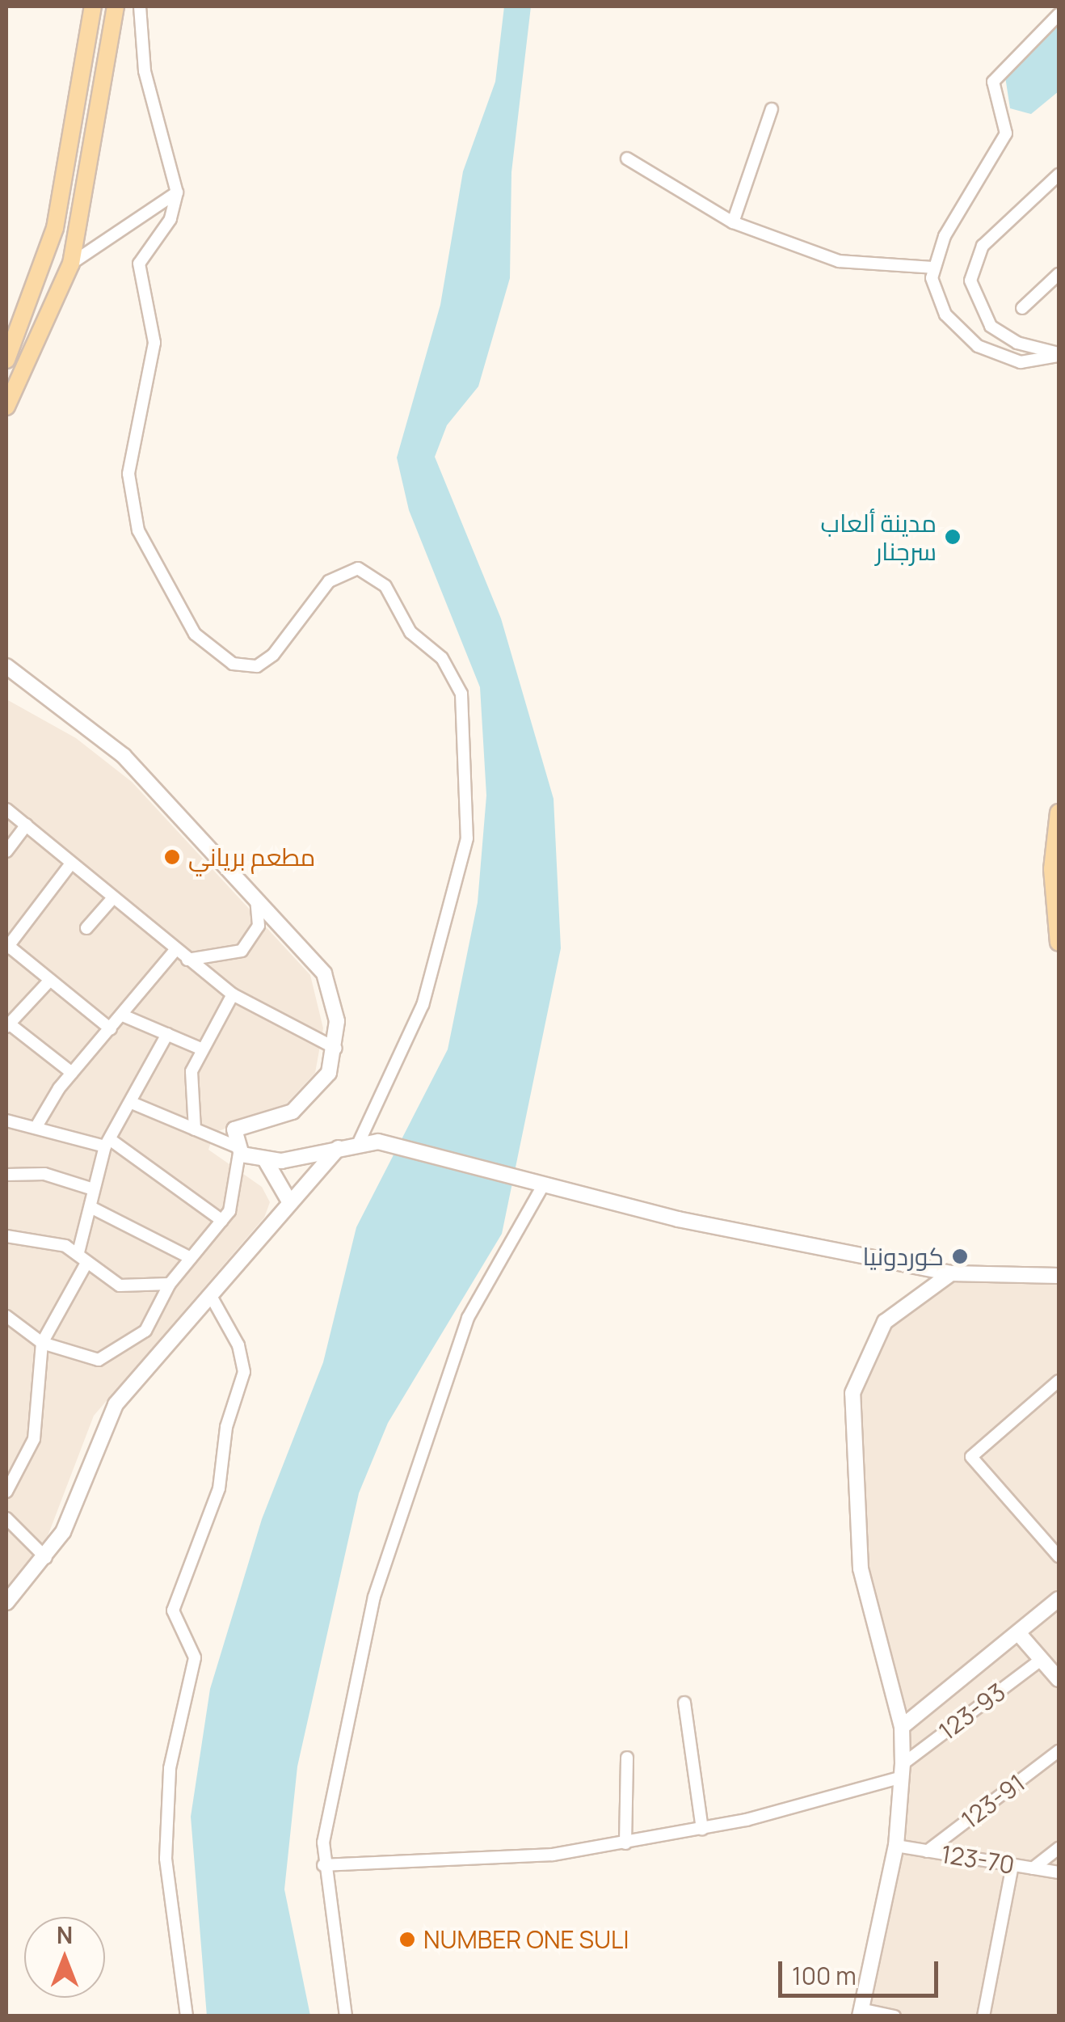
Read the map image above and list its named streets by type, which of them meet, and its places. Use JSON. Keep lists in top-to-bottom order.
{
  "streets": {
    "street": ["123-93", "123-91", "123-70"]
  },
  "crossings": [
    ["123-91", "123-70"]
  ],
  "places": [
    "مدينة ألعاب سرجنار",
    "مطعم برياني",
    "كوردونيا",
    "NUMBER ONE SULI"
  ],
  "scale_bar": "100 m",
  "north": "top"
}
